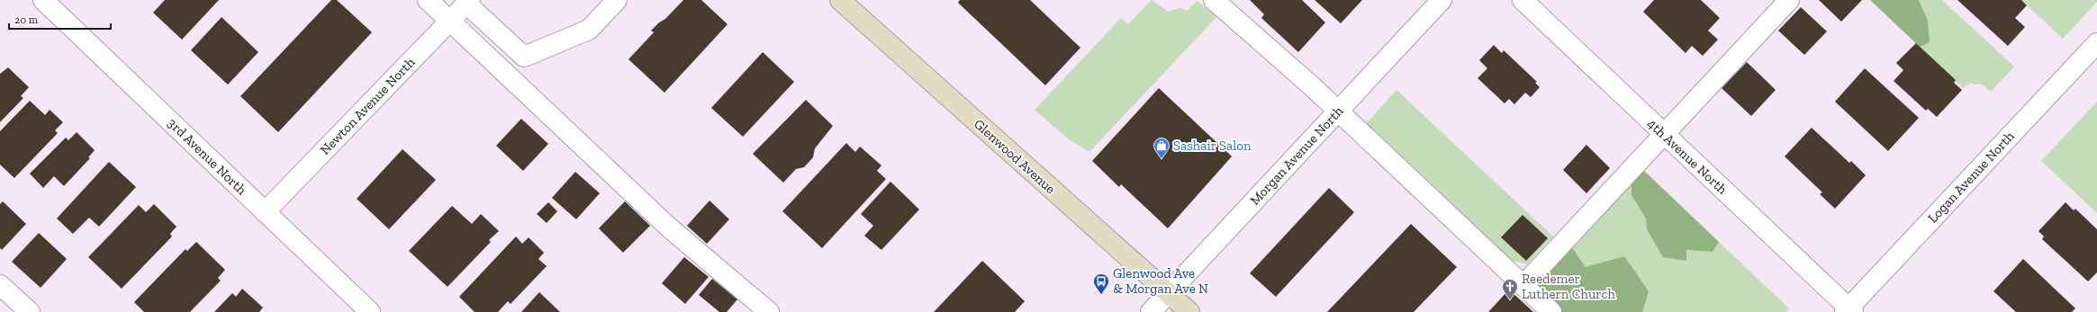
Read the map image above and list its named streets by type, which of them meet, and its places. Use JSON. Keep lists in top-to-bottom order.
{
  "streets": {
    "street": [
      "Newton Avenue North",
      "Morgan Avenue North",
      "3rd Avenue North",
      "Glenwood Avenue",
      "4th Avenue North",
      "Logan Avenue North"
    ]
  },
  "crossings": [
    ["Newton Avenue North", "3rd Avenue North"],
    ["Morgan Avenue North", "Glenwood Avenue"],
    ["4th Avenue North", "Logan Avenue North"]
  ],
  "places": {
    "shop": ["Sashair Salon"],
    "bus stop": ["Glenwood Ave & Morgan Ave N"],
    "church": ["Reedemer Luthern Church"]
  },
  "scale_bar": "20 m"
}
